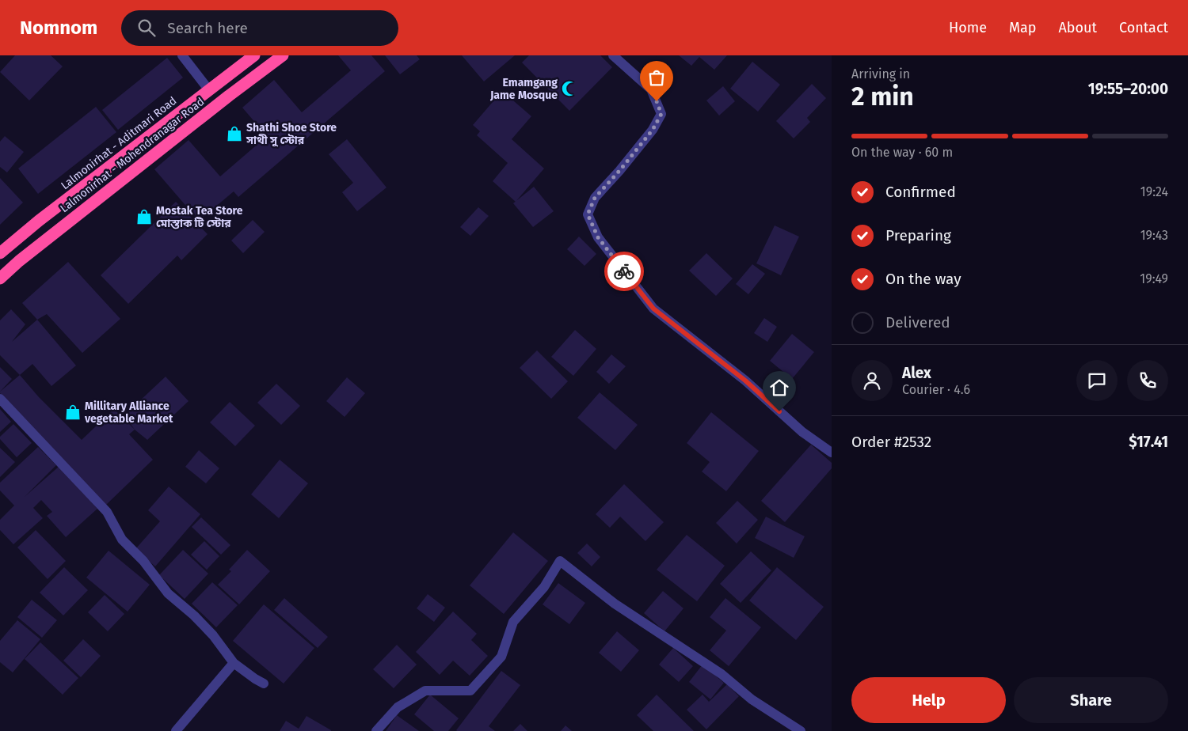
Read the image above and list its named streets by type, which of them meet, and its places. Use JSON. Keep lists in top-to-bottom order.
{
  "streets": {
    "highway": ["Lalmonirhat - Aditmari Road", "Lalmonirhat - Mohendranagar Road"]
  },
  "places": {
    "mosque": ["Emamgang Jame Mosque"],
    "shop": ["Shathi Shoe Store সাথী সু স্টোর", "Mostak Tea Store মোস্তাক টি স্টোর", "Millitary Alliance vegetable Market"]
  },
  "page": {
    "header": "Nomnom",
    "search": "Search here",
    "nav": [
      "Home",
      "Map",
      "About",
      "Contact"
    ],
    "heading": ["2 min", "Arriving in", "19:55–20:00"],
    "panel": [
      "Alex",
      "Courier · 4.6",
      "Order #2532",
      "$17.41"
    ],
    "bar": "On the way · 60 m",
    "list": [
      ["Confirmed", "19:24"],
      ["Preparing", "19:43"],
      ["On the way", "19:49"],
      "Delivered"
    ],
    "buttons": ["Help", "Share"]
  }
}
